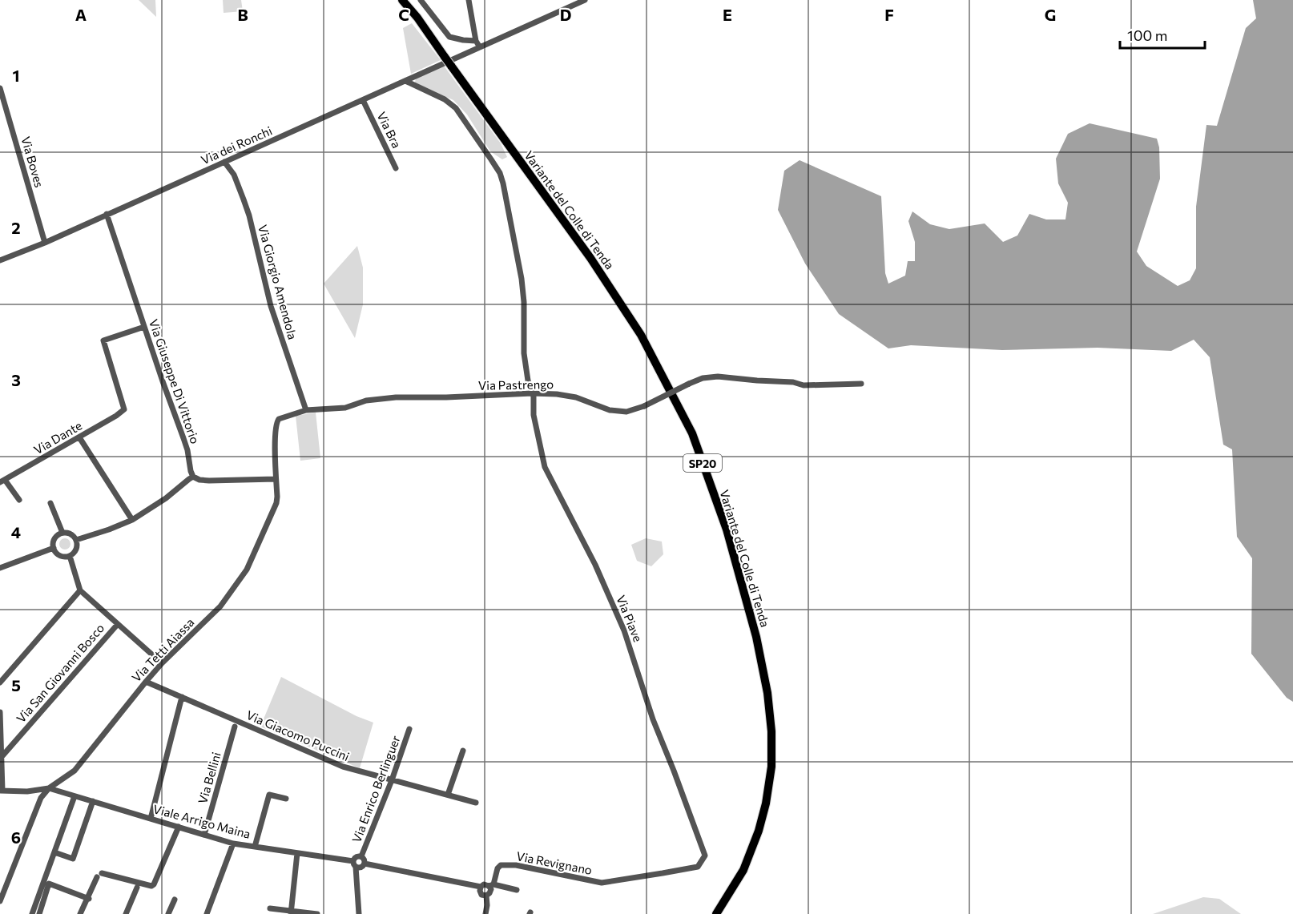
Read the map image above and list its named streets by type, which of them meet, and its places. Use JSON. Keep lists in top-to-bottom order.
{
  "streets": {
    "main road": ["Variante del Colle di Tenda", "SP20"],
    "street": [
      "Via Bra",
      "Via dei Ronchi",
      "Via Boves",
      "Via Giorgio Amendola",
      "Via Giuseppe Di Vittorio",
      "Via Pastrengo",
      "Via Dante",
      "Via Piave",
      "Via Tetti Aiassa",
      "Via San Giovanni Bosco",
      "Via Giacomo Puccini",
      "Via Bellini",
      "Via Enrico Berlinguer",
      "Viale Arrigo Maina",
      "Via Revignano"
    ]
  },
  "crossings": [
    ["Via Bra", "Via dei Ronchi"],
    ["Via dei Ronchi", "Via Boves"],
    ["Via dei Ronchi", "Via Giorgio Amendola"],
    ["Via dei Ronchi", "Via Giuseppe Di Vittorio"],
    ["Via dei Ronchi", "Via Piave"],
    ["Via Giorgio Amendola", "Via Pastrengo"],
    ["Via Giorgio Amendola", "Via Tetti Aiassa"],
    ["Via Giuseppe Di Vittorio", "Via Dante"],
    ["Via Pastrengo", "Via Piave"],
    ["Via Pastrengo", "Via Tetti Aiassa"],
    ["Via Piave", "Via Revignano"],
    ["Via Tetti Aiassa", "Via Giacomo Puccini"],
    ["Via Tetti Aiassa", "Viale Arrigo Maina"],
    ["Via Giacomo Puccini", "Via Enrico Berlinguer"],
    ["Via Bellini", "Viale Arrigo Maina"],
    ["Via Enrico Berlinguer", "Viale Arrigo Maina"]
  ],
  "scale_bar": "100 m",
  "grid": {
    "columns": [
      "A",
      "B",
      "C",
      "D",
      "E",
      "F",
      "G"
    ],
    "rows": [
      "1",
      "2",
      "3",
      "4",
      "5",
      "6"
    ]
  }
}
